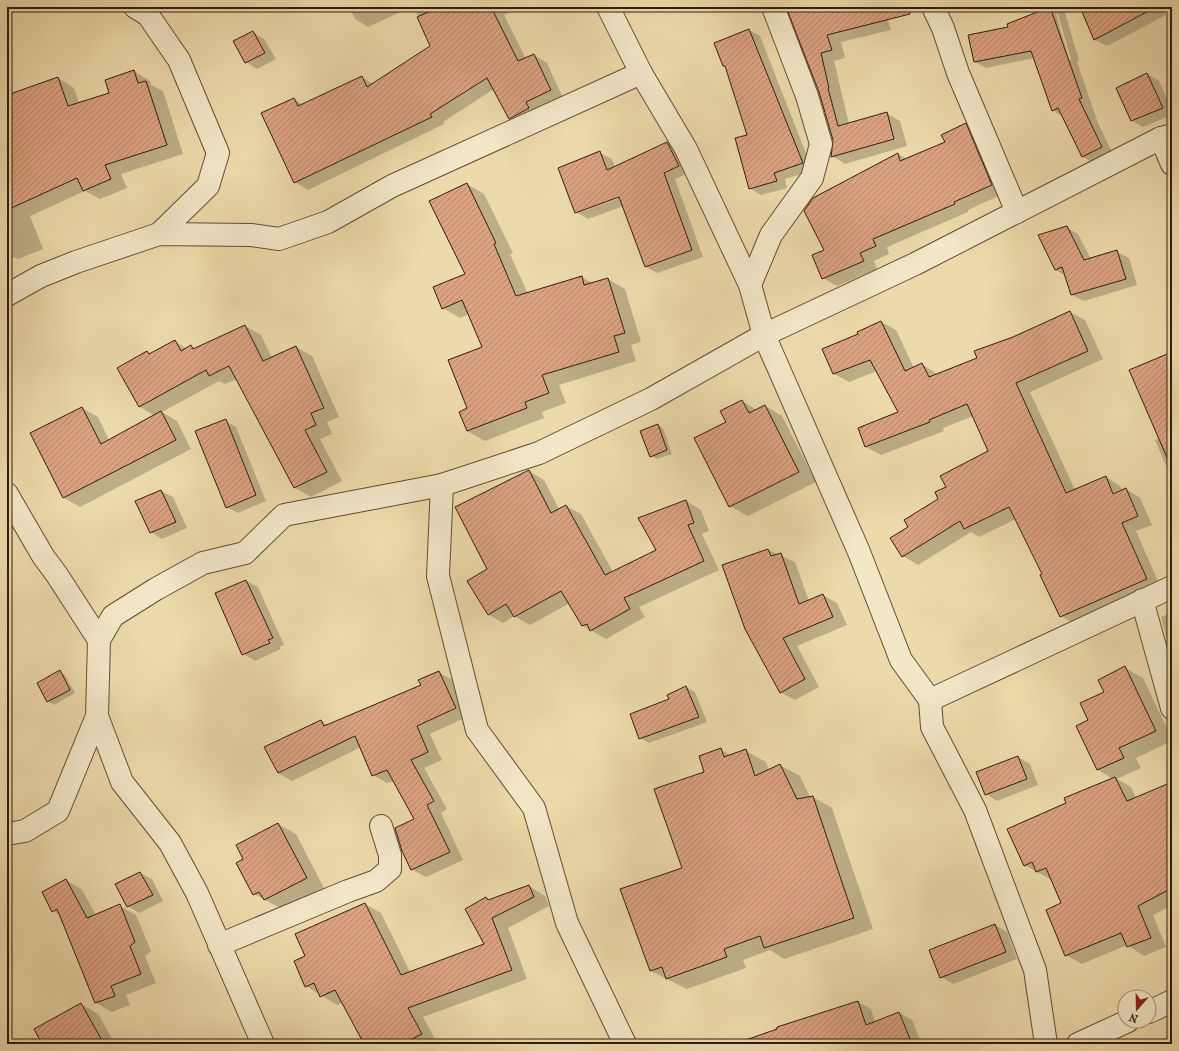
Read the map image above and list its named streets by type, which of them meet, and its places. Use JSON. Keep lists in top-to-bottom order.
{
  "north": "bottom"
}
